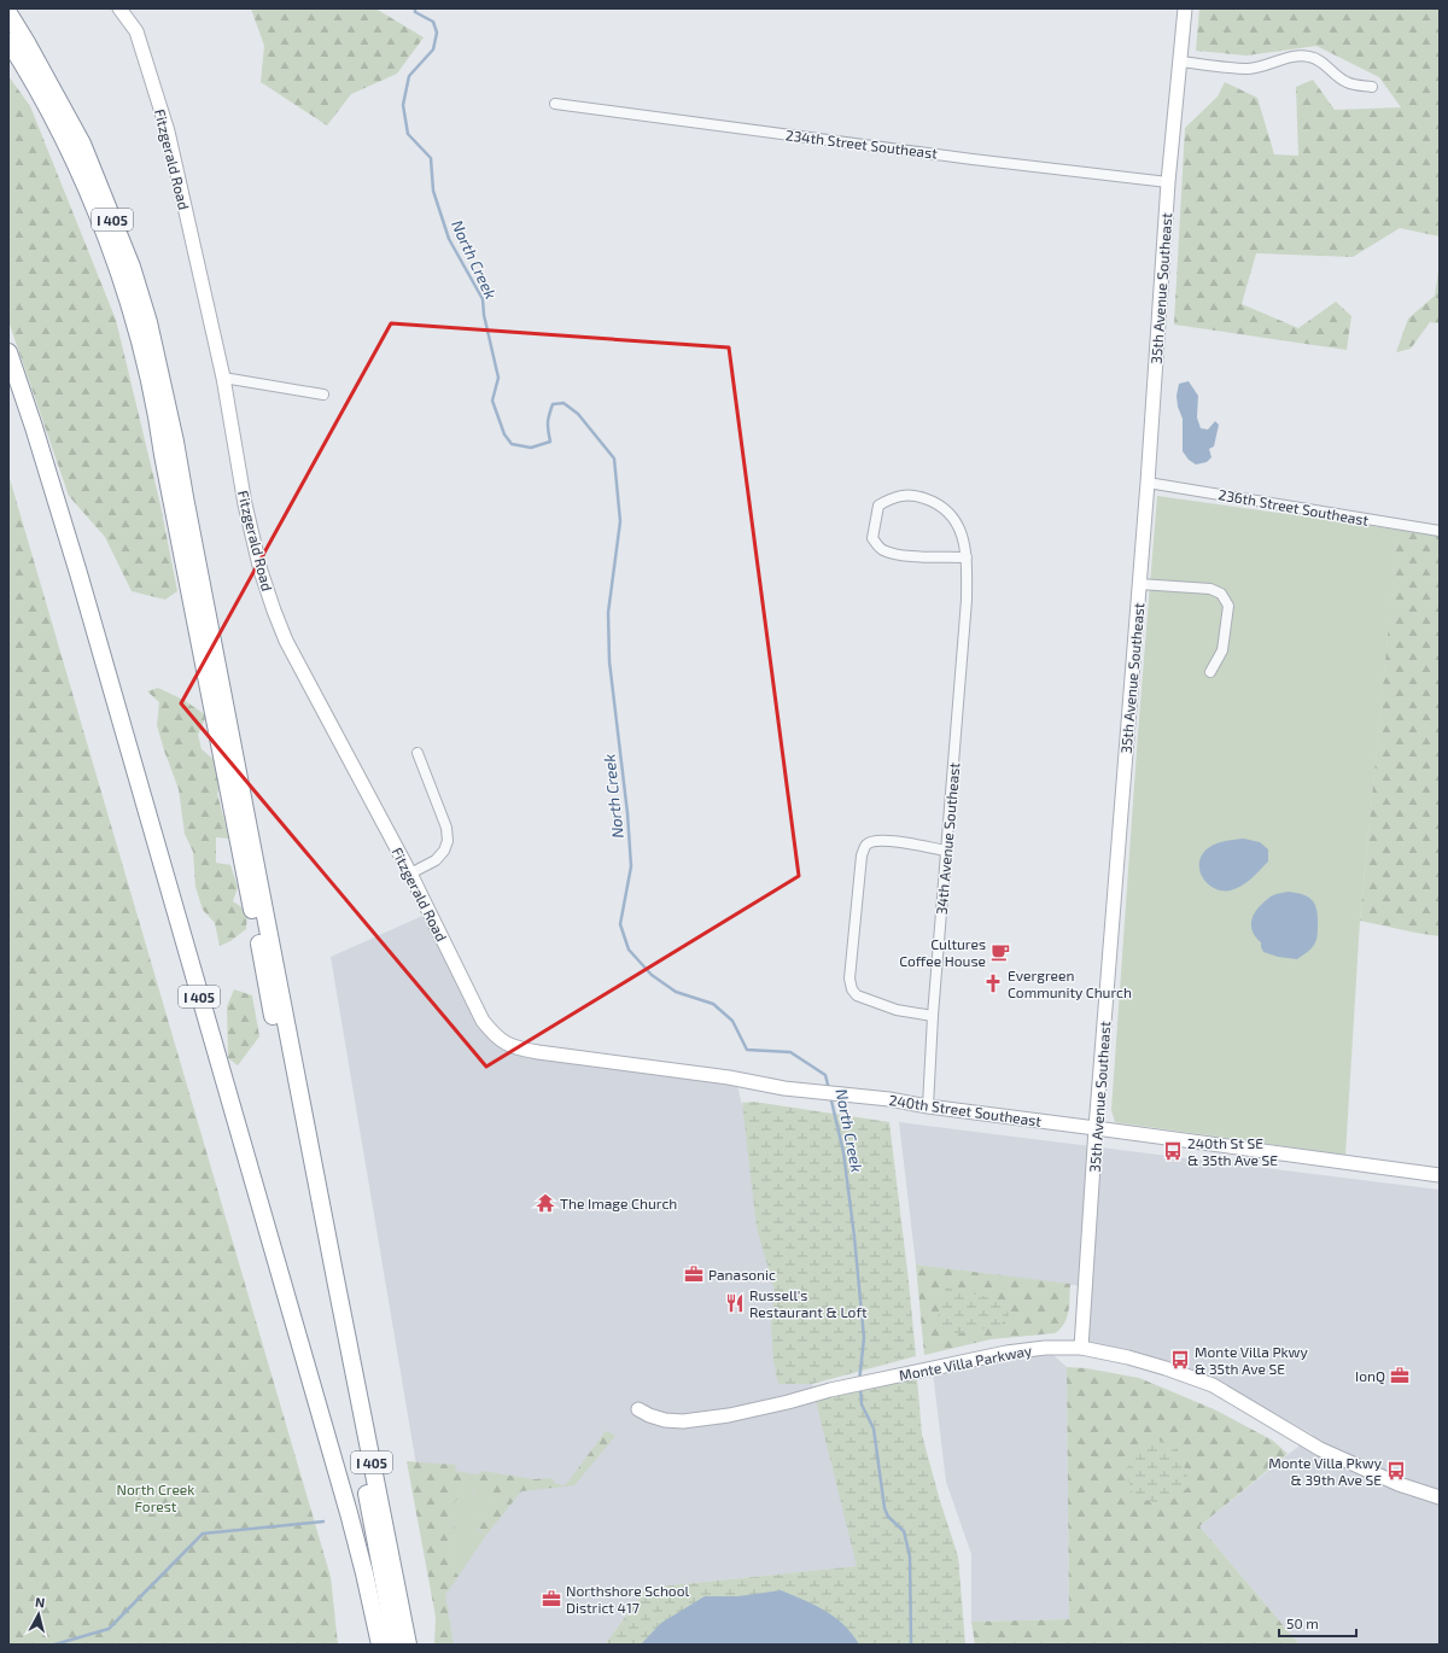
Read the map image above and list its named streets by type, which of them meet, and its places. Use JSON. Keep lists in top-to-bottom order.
{
  "streets": {
    "highway": ["I 405"],
    "street": [
      "234th Street Southeast",
      "Fitzgerald Road",
      "35th Avenue Southeast",
      "236th Street Southeast",
      "34th Avenue Southeast",
      "240th Street Southeast",
      "Monte Villa Parkway"
    ]
  },
  "crossings": [
    ["234th Street Southeast", "35th Avenue Southeast"],
    ["Fitzgerald Road", "240th Street Southeast"],
    ["35th Avenue Southeast", "236th Street Southeast"],
    ["35th Avenue Southeast", "240th Street Southeast"],
    ["35th Avenue Southeast", "Monte Villa Parkway"],
    ["34th Avenue Southeast", "240th Street Southeast"]
  ],
  "water": ["North Creek"],
  "parks": ["North Creek Forest"],
  "places": {
    "cafe": ["Cultures Coffee House"],
    "church": ["Evergreen Community Church"],
    "bus stop": ["240th St SE & 35th Ave SE", "Monte Villa Pkwy & 35th Ave SE", "Monte Villa Pkwy & 39th Ave SE"],
    "temple": ["The Image Church"],
    "office": ["Panasonic", "IonQ", "Northshore School District 417"],
    "restaurant": ["Russell's Restaurant & Loft"]
  },
  "scale_bar": "50 m",
  "north": "top"
}
